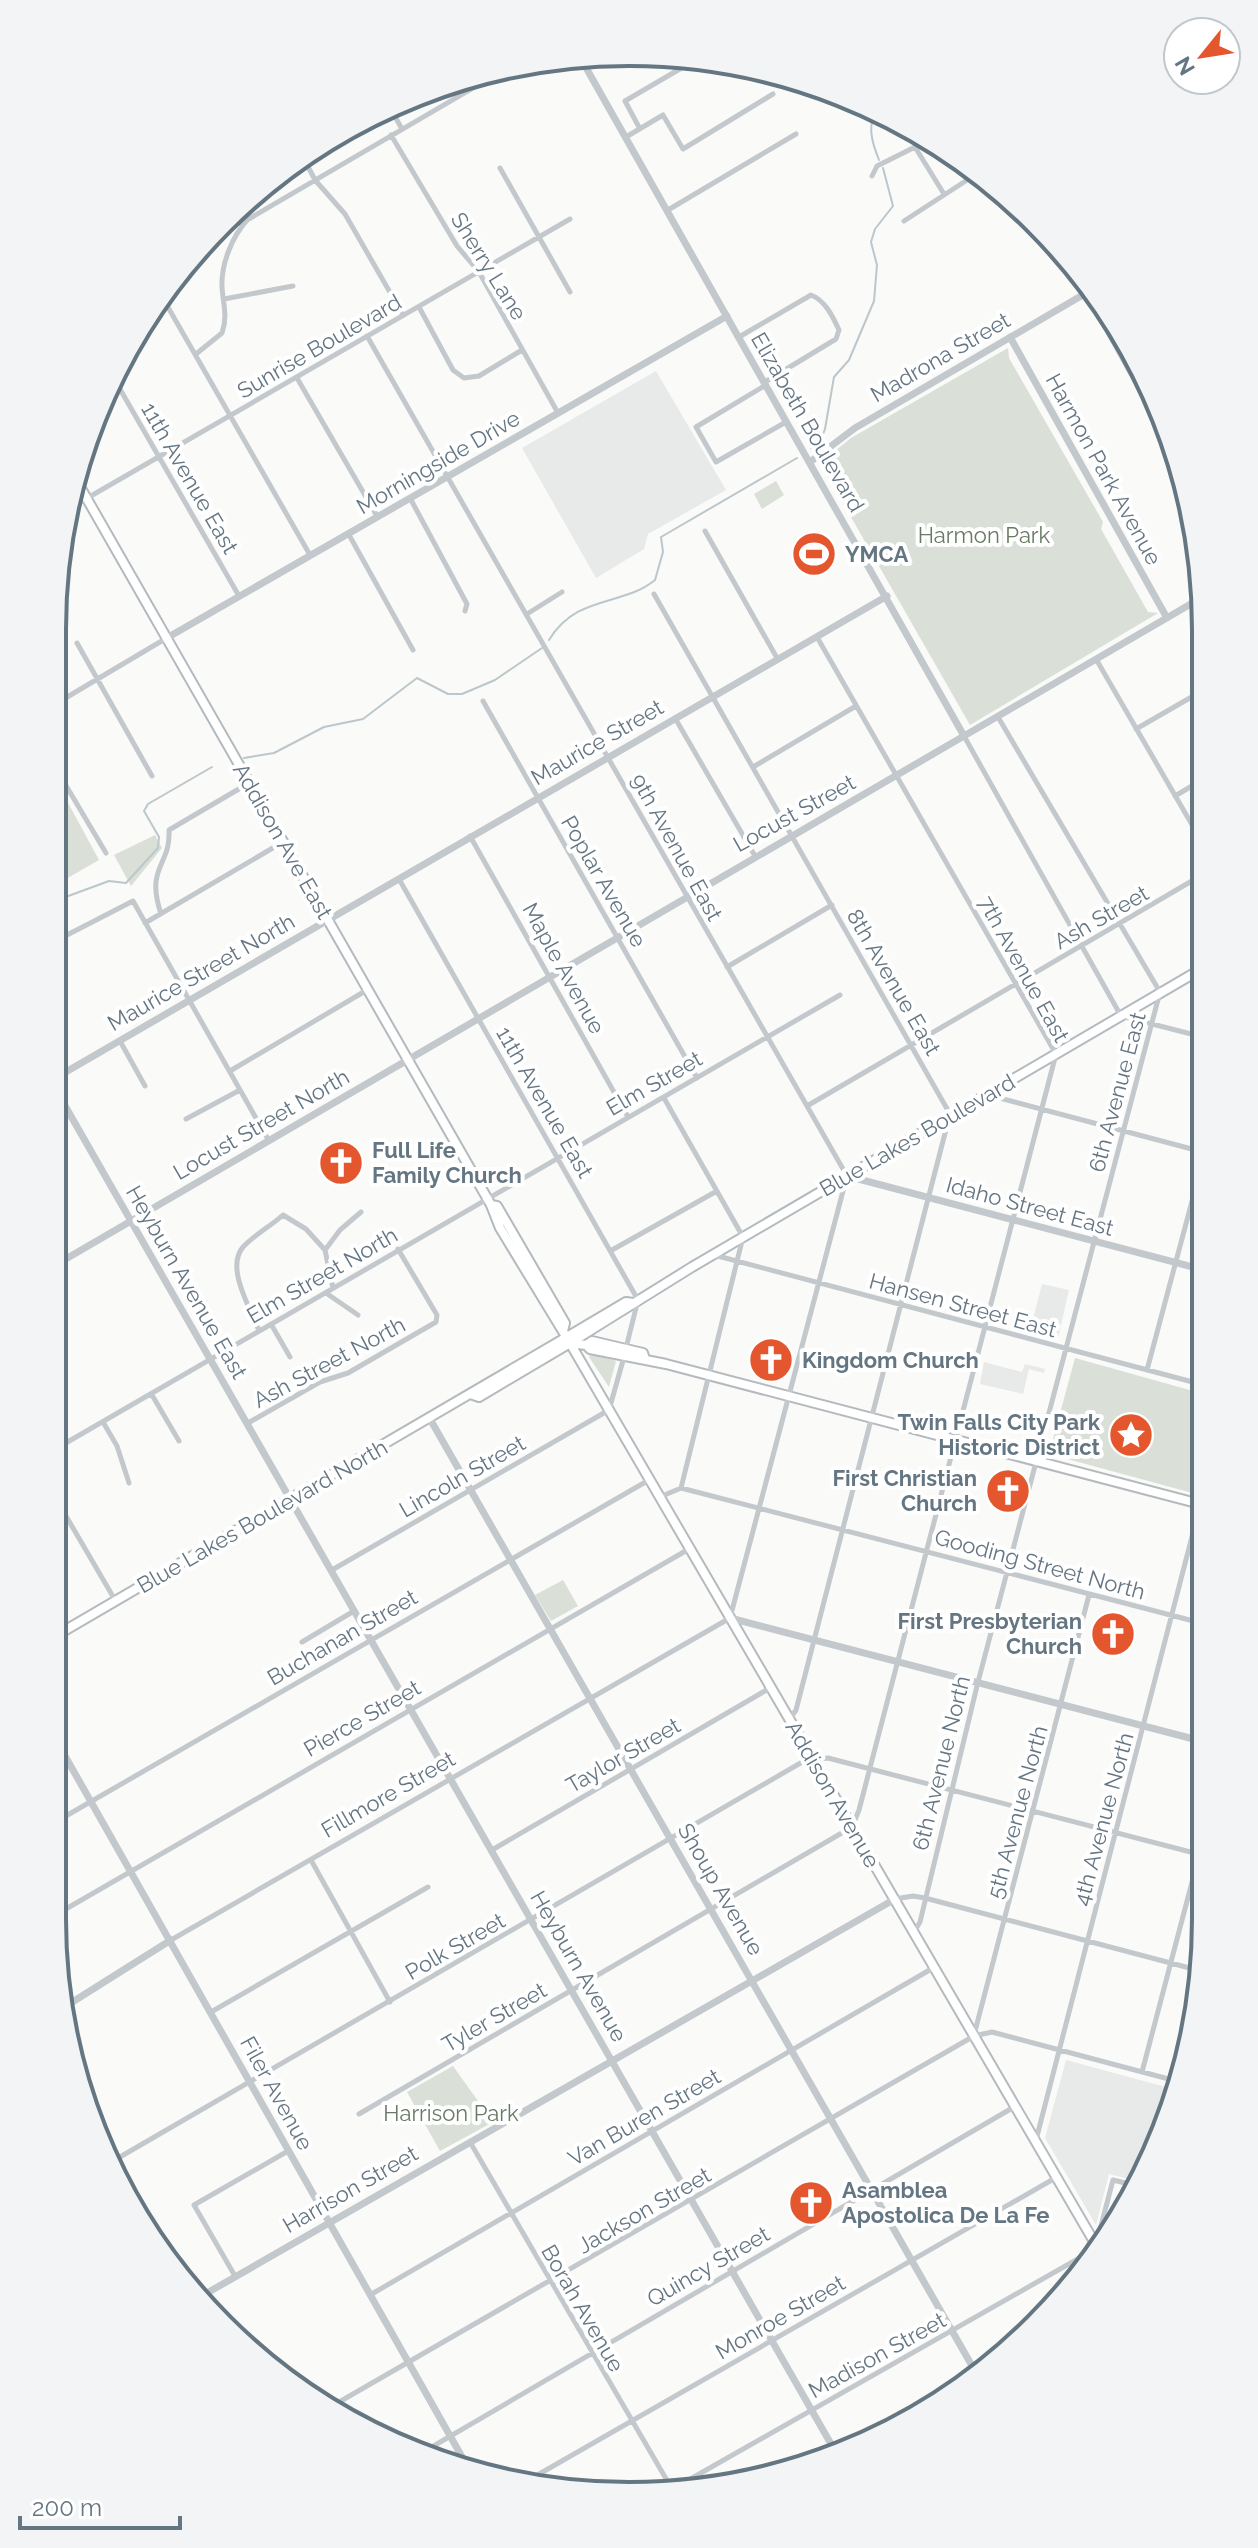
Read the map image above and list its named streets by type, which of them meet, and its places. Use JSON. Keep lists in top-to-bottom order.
{
  "streets": {
    "main road": [
      "Addison Ave East",
      "Blue Lakes Boulevard",
      "Blue Lakes Boulevard North",
      "Addison Avenue"
    ],
    "street": [
      "Sherry Lane",
      "Sunrise Boulevard",
      "Madrona Street",
      "Elizabeth Boulevard",
      "Morningside Drive",
      "Harmon Park Avenue",
      "11th Avenue East",
      "Maurice Street",
      "Locust Street",
      "9th Avenue East",
      "Poplar Avenue",
      "Ash Street",
      "Maple Avenue",
      "7th Avenue East",
      "Maurice Street North",
      "8th Avenue East",
      "Elm Street",
      "6th Avenue East",
      "Locust Street North",
      "Idaho Street East",
      "Elm Street North",
      "Heyburn Avenue East",
      "Hansen Street East",
      "Ash Street North",
      "Lincoln Street",
      "Gooding Street North",
      "Buchanan Street",
      "Pierce Street",
      "Taylor Street",
      "6th Avenue North",
      "Fillmore Street",
      "5th Avenue North",
      "4th Avenue North",
      "Shoup Avenue",
      "Polk Street",
      "Heyburn Avenue",
      "Tyler Street",
      "Filer Avenue",
      "Van Buren Street",
      "Harrison Street",
      "Jackson Street",
      "Quincy Street",
      "Borah Avenue",
      "Monroe Street",
      "Madison Street"
    ]
  },
  "crossings": [
    ["Sherry Lane", "Sunrise Boulevard"],
    ["Sherry Lane", "Morningside Drive"],
    ["Sunrise Boulevard", "11th Avenue East"],
    ["Sunrise Boulevard", "Addison Ave East"],
    ["Sunrise Boulevard", "9th Avenue East"],
    ["Madrona Street", "Elizabeth Boulevard"],
    ["Madrona Street", "Harmon Park Avenue"],
    ["Elizabeth Boulevard", "Morningside Drive"],
    ["Elizabeth Boulevard", "Maurice Street"],
    ["Elizabeth Boulevard", "Locust Street"],
    ["Elizabeth Boulevard", "Ash Street"],
    ["Elizabeth Boulevard", "Blue Lakes Boulevard"],
    ["Morningside Drive", "11th Avenue East"],
    ["Morningside Drive", "Addison Ave East"],
    ["Morningside Drive", "9th Avenue East"],
    ["Harmon Park Avenue", "Locust Street"],
    ["11th Avenue East", "Maurice Street"],
    ["11th Avenue East", "Locust Street"],
    ["11th Avenue East", "Elm Street"],
    ["11th Avenue East", "Blue Lakes Boulevard"],
    ["Maurice Street", "Addison Ave East"],
    ["Maurice Street", "9th Avenue East"],
    ["Maurice Street", "Poplar Avenue"],
    ["Maurice Street", "Maple Avenue"],
    ["Maurice Street", "7th Avenue East"],
    ["Maurice Street", "Maurice Street North"],
    ["Maurice Street", "8th Avenue East"],
    ["Locust Street", "Addison Ave East"],
    ["Locust Street", "9th Avenue East"],
    ["Locust Street", "Poplar Avenue"],
    ["Locust Street", "Maple Avenue"],
    ["Locust Street", "7th Avenue East"],
    ["Locust Street", "8th Avenue East"],
    ["Locust Street", "6th Avenue East"],
    ["Locust Street", "Locust Street North"],
    ["Addison Ave East", "Maurice Street North"],
    ["Addison Ave East", "Elm Street"],
    ["Addison Ave East", "Locust Street North"],
    ["Addison Ave East", "Blue Lakes Boulevard"],
    ["Addison Ave East", "Elm Street North"],
    ["Addison Ave East", "Blue Lakes Boulevard North"],
    ["Addison Ave East", "Addison Avenue"],
    ["9th Avenue East", "Ash Street"],
    ["9th Avenue East", "Elm Street"],
    ["9th Avenue East", "Blue Lakes Boulevard"],
    ["9th Avenue East", "Idaho Street East"],
    ["Poplar Avenue", "Elm Street"],
    ["Ash Street", "7th Avenue East"],
    ["Ash Street", "8th Avenue East"],
    ["Ash Street", "6th Avenue East"],
    ["Maple Avenue", "Elm Street"],
    ["7th Avenue East", "Blue Lakes Boulevard"],
    ["7th Avenue East", "Idaho Street East"],
    ["7th Avenue East", "Hansen Street East"],
    ["7th Avenue East", "Gooding Street North"],
    ["7th Avenue East", "Addison Avenue"],
    ["7th Avenue East", "Tyler Street"],
    ["8th Avenue East", "Blue Lakes Boulevard"],
    ["Elm Street", "Elm Street North"],
    ["6th Avenue East", "Blue Lakes Boulevard"],
    ["6th Avenue East", "Idaho Street East"],
    ["6th Avenue East", "Hansen Street East"],
    ["6th Avenue East", "6th Avenue North"],
    ["Locust Street North", "Heyburn Avenue East"],
    ["Blue Lakes Boulevard", "Idaho Street East"],
    ["Blue Lakes Boulevard", "Hansen Street East"],
    ["Blue Lakes Boulevard", "Blue Lakes Boulevard North"],
    ["Blue Lakes Boulevard", "Addison Avenue"],
    ["Elm Street North", "Heyburn Avenue East"],
    ["Elm Street North", "Ash Street North"],
    ["Heyburn Avenue East", "Ash Street North"],
    ["Heyburn Avenue East", "Blue Lakes Boulevard North"],
    ["Heyburn Avenue East", "Heyburn Avenue"],
    ["Lincoln Street", "Addison Avenue"],
    ["Lincoln Street", "Shoup Avenue"],
    ["Lincoln Street", "Heyburn Avenue"],
    ["Blue Lakes Boulevard North", "Addison Avenue"],
    ["Blue Lakes Boulevard North", "Shoup Avenue"],
    ["Blue Lakes Boulevard North", "Heyburn Avenue"],
    ["Gooding Street North", "6th Avenue North"],
    ["Gooding Street North", "5th Avenue North"],
    ["Gooding Street North", "4th Avenue North"],
    ["Buchanan Street", "Addison Avenue"],
    ["Buchanan Street", "Shoup Avenue"],
    ["Buchanan Street", "Heyburn Avenue"],
    ["Buchanan Street", "Filer Avenue"],
    ["Pierce Street", "Addison Avenue"],
    ["Pierce Street", "Shoup Avenue"],
    ["Pierce Street", "Heyburn Avenue"],
    ["Pierce Street", "Filer Avenue"],
    ["Taylor Street", "Addison Avenue"],
    ["Taylor Street", "Shoup Avenue"],
    ["Taylor Street", "Heyburn Avenue"],
    ["6th Avenue North", "Addison Avenue"],
    ["Fillmore Street", "Addison Avenue"],
    ["Fillmore Street", "Shoup Avenue"],
    ["Fillmore Street", "Heyburn Avenue"],
    ["Fillmore Street", "Filer Avenue"],
    ["Addison Avenue", "5th Avenue North"],
    ["Addison Avenue", "4th Avenue North"],
    ["Addison Avenue", "Polk Street"],
    ["Addison Avenue", "Tyler Street"],
    ["Addison Avenue", "Van Buren Street"],
    ["Addison Avenue", "Harrison Street"],
    ["Addison Avenue", "Jackson Street"],
    ["Addison Avenue", "Quincy Street"],
    ["Addison Avenue", "Monroe Street"],
    ["5th Avenue North", "Jackson Street"],
    ["Shoup Avenue", "Polk Street"],
    ["Shoup Avenue", "Tyler Street"],
    ["Shoup Avenue", "Van Buren Street"],
    ["Shoup Avenue", "Harrison Street"],
    ["Shoup Avenue", "Jackson Street"],
    ["Shoup Avenue", "Quincy Street"],
    ["Shoup Avenue", "Monroe Street"],
    ["Shoup Avenue", "Madison Street"],
    ["Polk Street", "Heyburn Avenue"],
    ["Polk Street", "Filer Avenue"],
    ["Heyburn Avenue", "Tyler Street"],
    ["Heyburn Avenue", "Van Buren Street"],
    ["Heyburn Avenue", "Harrison Street"],
    ["Heyburn Avenue", "Jackson Street"],
    ["Heyburn Avenue", "Quincy Street"],
    ["Heyburn Avenue", "Monroe Street"],
    ["Heyburn Avenue", "Madison Street"],
    ["Filer Avenue", "Van Buren Street"],
    ["Filer Avenue", "Harrison Street"],
    ["Filer Avenue", "Jackson Street"],
    ["Filer Avenue", "Quincy Street"],
    ["Van Buren Street", "Borah Avenue"],
    ["Harrison Street", "Borah Avenue"],
    ["Jackson Street", "Borah Avenue"],
    ["Quincy Street", "Borah Avenue"],
    ["Borah Avenue", "Monroe Street"]
  ],
  "parks": ["Harmon Park", "Harrison Park"],
  "places": {
    "sports": ["YMCA"],
    "church": [
      "Full Life Family Church",
      "Kingdom Church",
      "First Christian Church",
      "First Presbyterian Church",
      "Asamblea Apostolica De La Fe"
    ],
    "place": ["Twin Falls City Park Historic District"]
  },
  "scale_bar": "200 m",
  "north": "bottom left"
}
